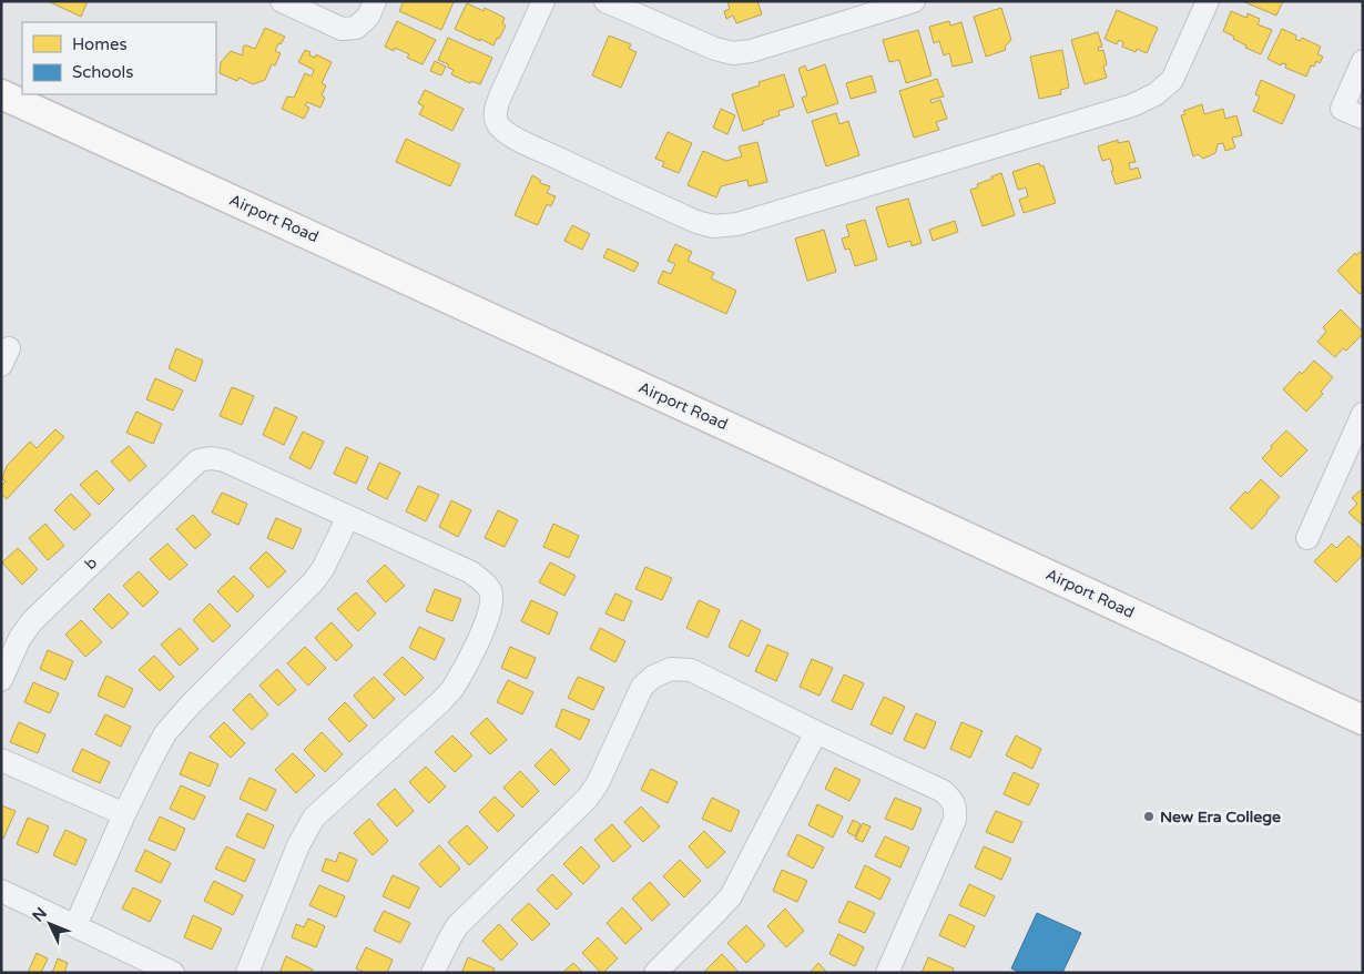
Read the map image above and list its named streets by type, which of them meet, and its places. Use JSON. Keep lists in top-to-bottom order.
{
  "streets": {
    "main road": ["Airport Road"],
    "street": ["b"]
  },
  "places": ["New Era College"],
  "legend": ["Homes", "Schools"],
  "north": "top left"
}
